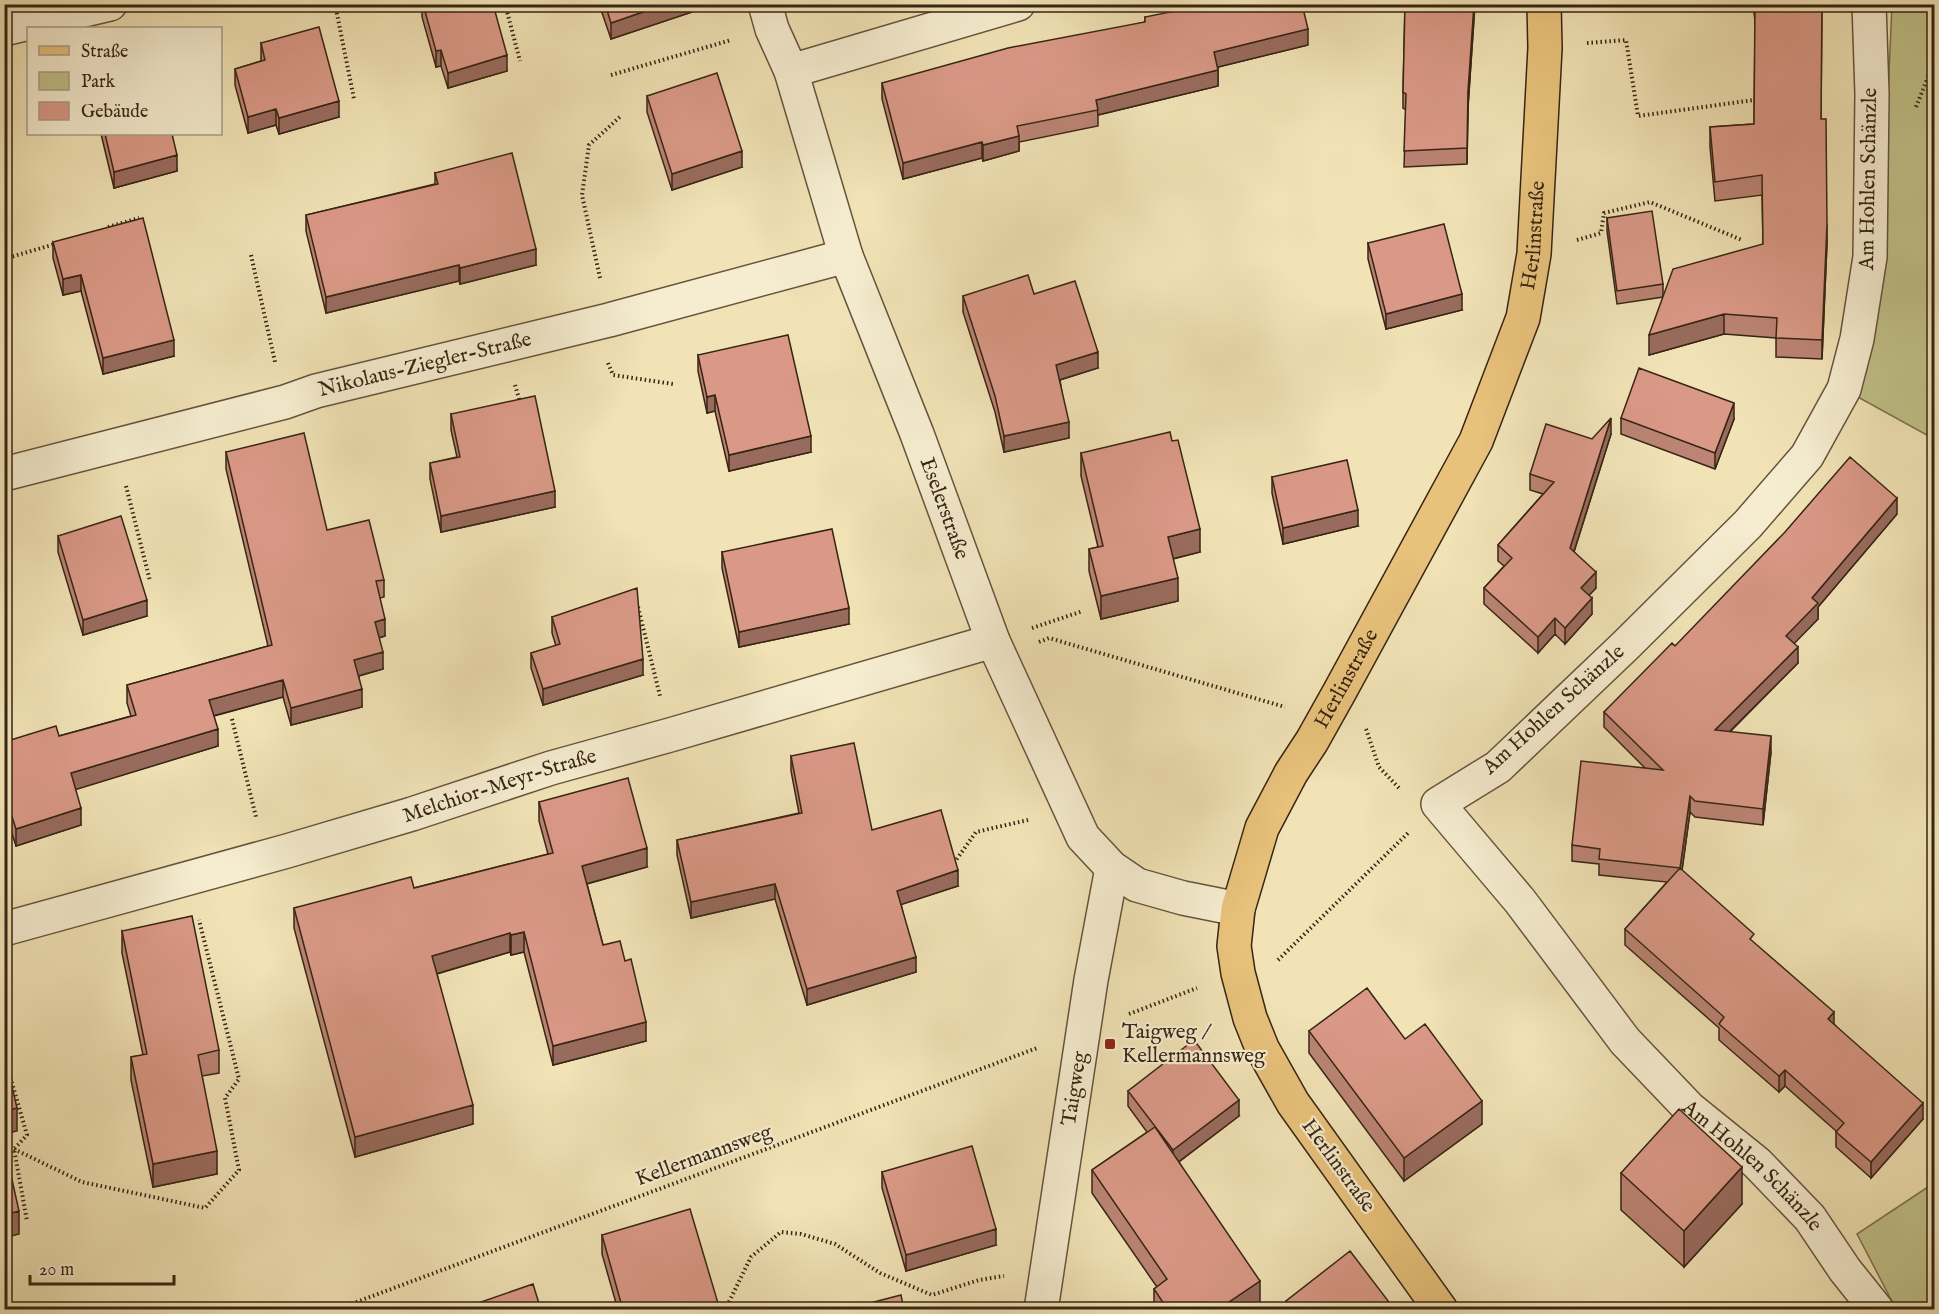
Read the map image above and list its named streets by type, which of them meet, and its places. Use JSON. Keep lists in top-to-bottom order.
{
  "streets": {
    "main road": ["Herlinstraße"],
    "street": [
      "Am Hohlen Schänzle",
      "Nikolaus-Ziegler-Straße",
      "Eselerstraße",
      "Melchior-Meyr-Straße",
      "Taigweg"
    ],
    "path": ["Kellermannsweg"]
  },
  "crossings": [
    ["Am Hohlen Schänzle", "Kellermannsweg"],
    ["Herlinstraße", "Eselerstraße"],
    ["Herlinstraße", "Kellermannsweg"],
    ["Nikolaus-Ziegler-Straße", "Eselerstraße"],
    ["Eselerstraße", "Melchior-Meyr-Straße"],
    ["Eselerstraße", "Taigweg"],
    ["Taigweg", "Kellermannsweg"]
  ],
  "places": {
    "transit": ["Taigweg / Kellermannsweg"]
  },
  "legend": ["Straße", "Park", "Gebäude"],
  "scale_bar": "20 m"
}
